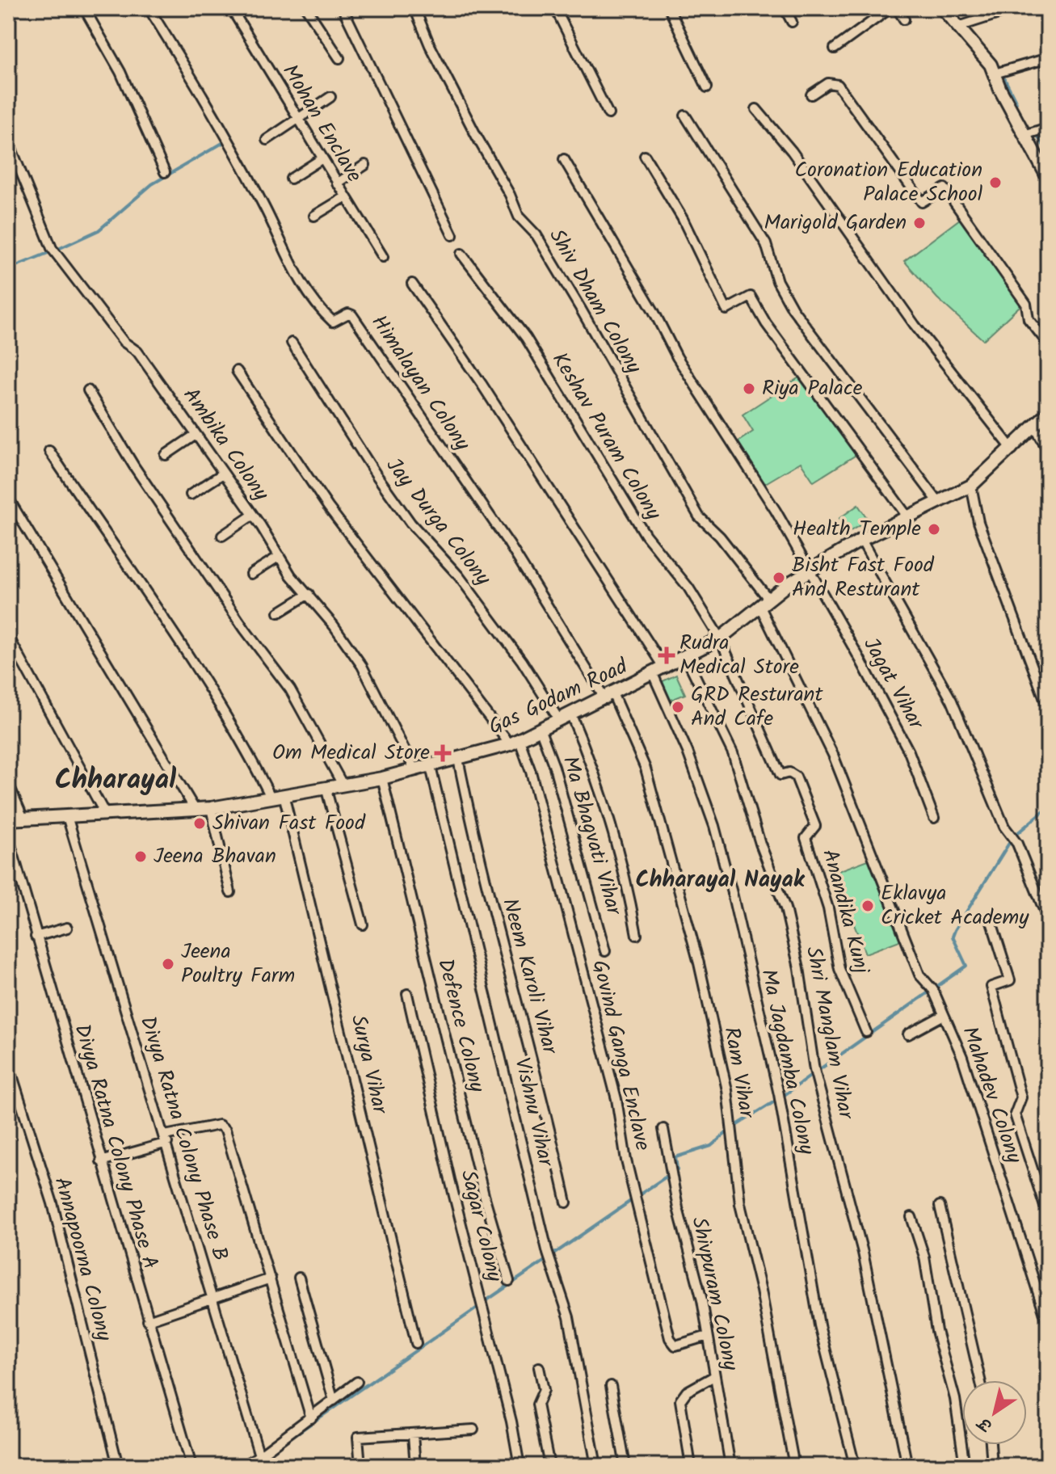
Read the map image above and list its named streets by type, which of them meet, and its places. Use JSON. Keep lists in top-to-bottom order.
{
  "streets": {
    "main road": ["Gas Godam Road"],
    "street": [
      "Mohan Enclave",
      "Shiv Dham Colony",
      "Himalayan Colony",
      "Keshav Puram Colony",
      "Ambika Colony",
      "Jay Durga Colony",
      "Jagat Vihar",
      "Ma Bhagvati Vihar",
      "Anandika Kunj",
      "Neem Karoli Vihar",
      "Defence Colony",
      "Shri Manglam Vihar",
      "Govind Ganga Enclave",
      "Ma Jagdamba Colony",
      "Surya Vihar",
      "Ram Vihar",
      "Mahadev Colony",
      "Vishnu Vihar",
      "Divya Ratna Colony Phase B",
      "Divya Ratna Colony Phase A",
      "Sagar Colony",
      "Annapoorna Colony",
      "Shivpuram Colony"
    ]
  },
  "crossings": [
    ["Shiv Dham Colony", "Gas Godam Road"],
    ["Shiv Dham Colony", "Mahadev Colony"],
    ["Himalayan Colony", "Gas Godam Road"],
    ["Himalayan Colony", "Ram Vihar"],
    ["Keshav Puram Colony", "Gas Godam Road"],
    ["Keshav Puram Colony", "Anandika Kunj"],
    ["Ambika Colony", "Gas Godam Road"],
    ["Jay Durga Colony", "Gas Godam Road"],
    ["Jagat Vihar", "Gas Godam Road"],
    ["Gas Godam Road", "Ma Bhagvati Vihar"],
    ["Gas Godam Road", "Anandika Kunj"],
    ["Gas Godam Road", "Neem Karoli Vihar"],
    ["Gas Godam Road", "Defence Colony"],
    ["Gas Godam Road", "Shri Manglam Vihar"],
    ["Gas Godam Road", "Govind Ganga Enclave"],
    ["Gas Godam Road", "Ma Jagdamba Colony"],
    ["Gas Godam Road", "Surya Vihar"],
    ["Gas Godam Road", "Ram Vihar"],
    ["Gas Godam Road", "Vishnu Vihar"],
    ["Gas Godam Road", "Divya Ratna Colony Phase B"],
    ["Govind Ganga Enclave", "Shivpuram Colony"]
  ],
  "districts": ["Chharayal", "Chharayal Nayak"],
  "places": {
    "other": [
      "Coronation Education Palace School",
      "Marigold Garden",
      "Riya Palace",
      "Health Temple",
      "Bisht Fast Food And Resturant",
      "GRD Resturant And Cafe",
      "Shivan Fast Food",
      "Jeena Bhavan",
      "Eklavya Cricket Academy",
      "Jeena Poultry Farm"
    ],
    "health": ["Rudra Medical Store", "Om Medical Store"]
  },
  "north": "bottom left"
}
